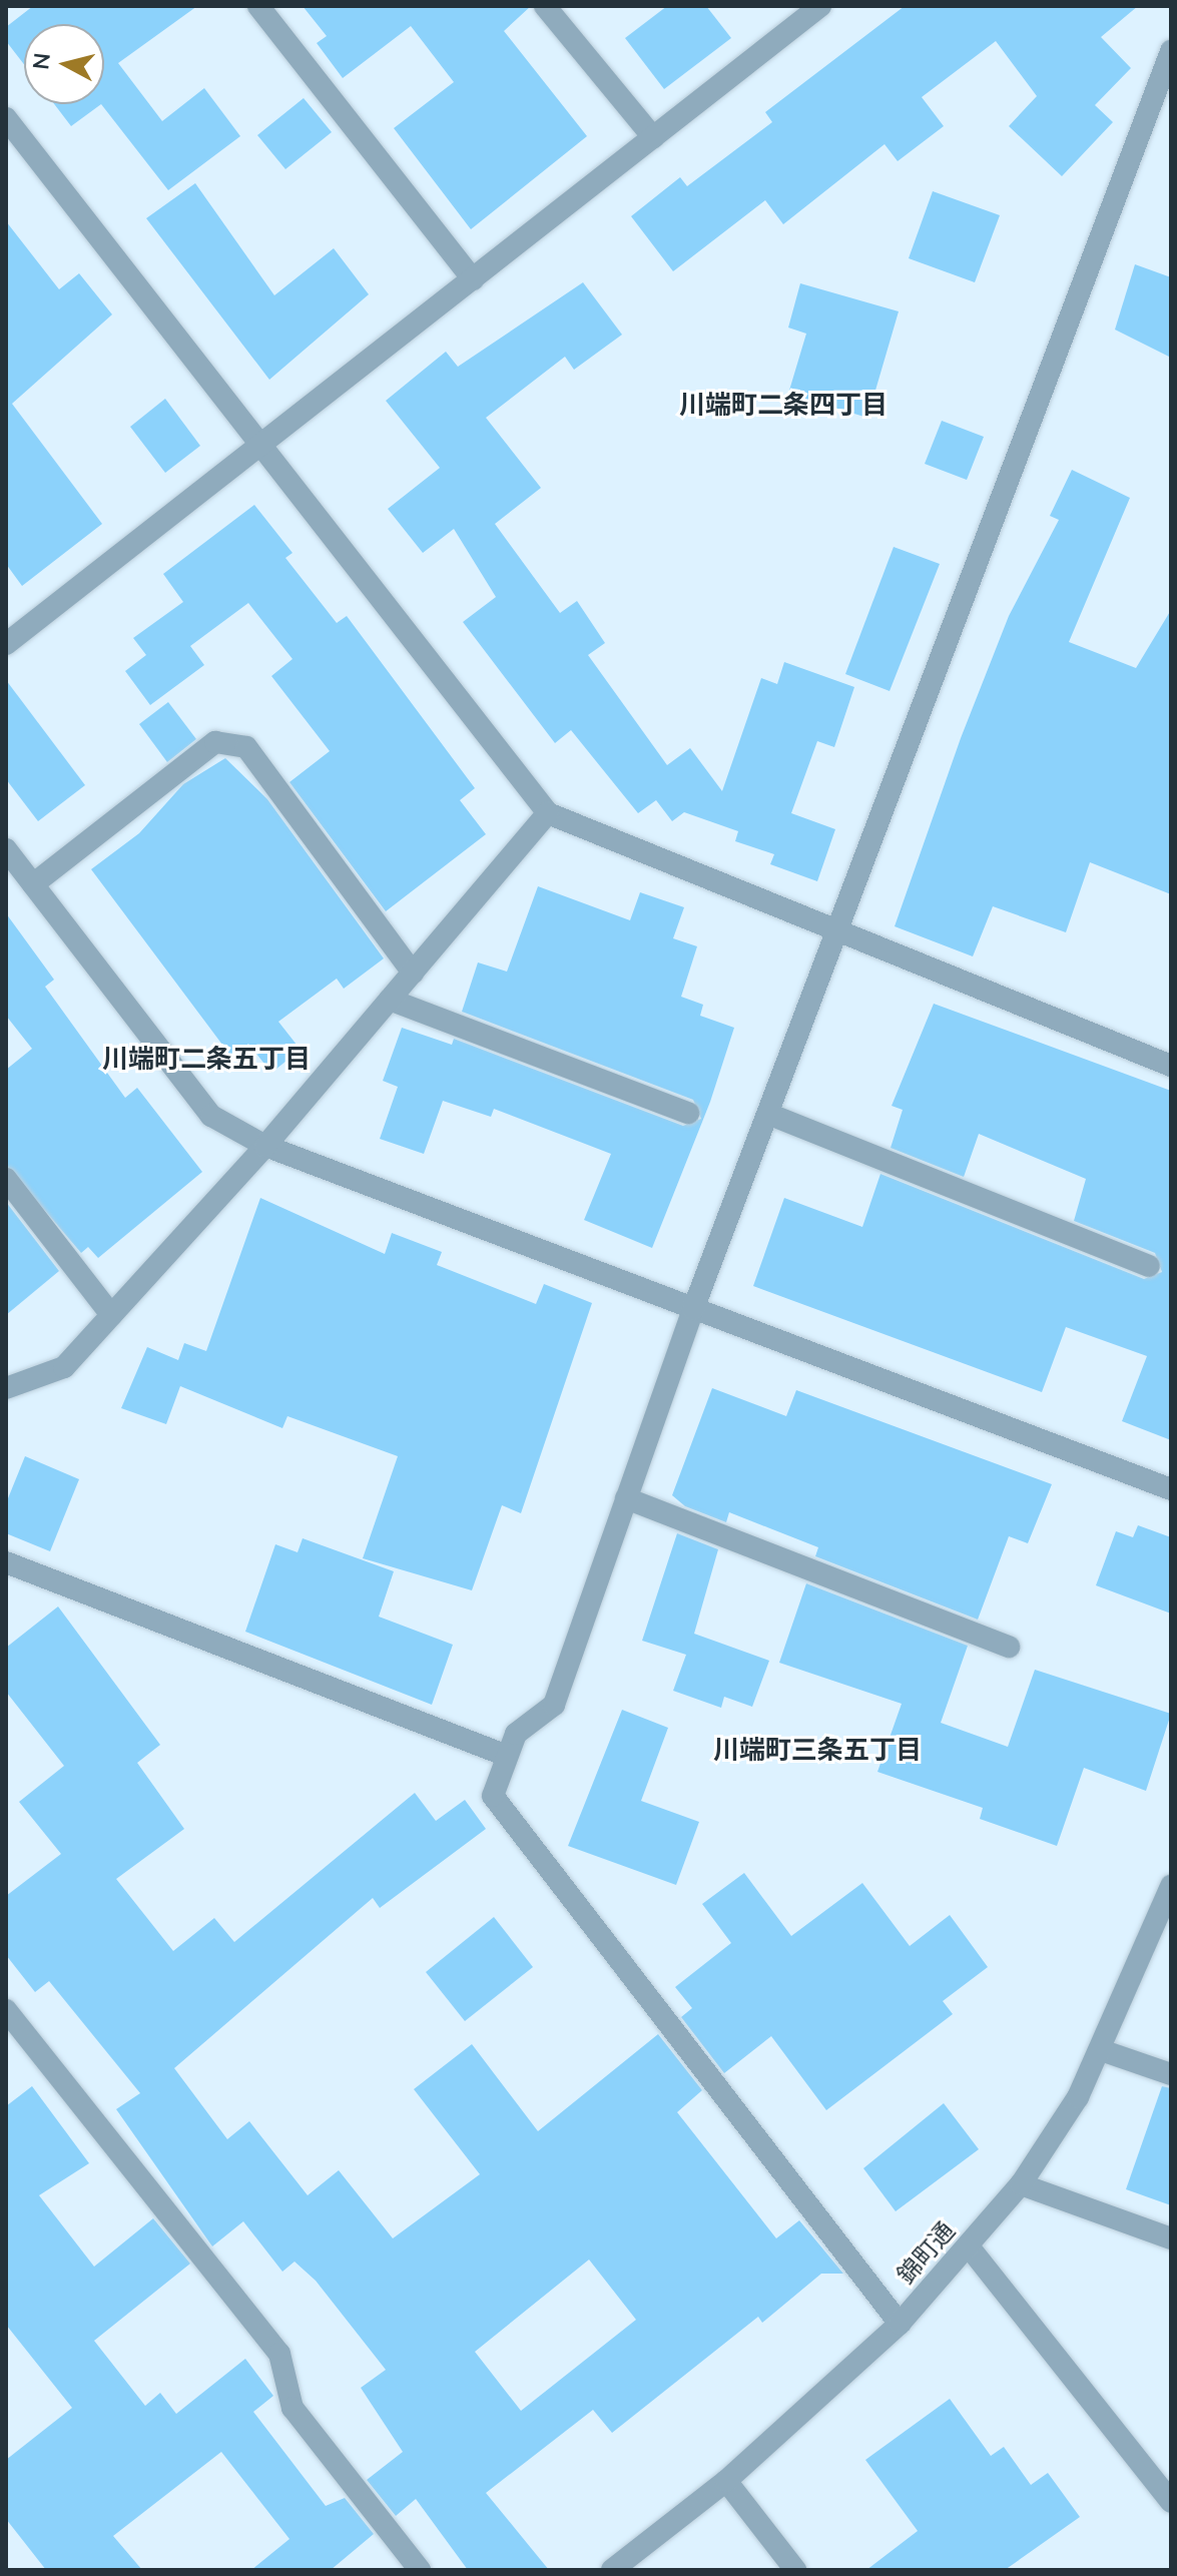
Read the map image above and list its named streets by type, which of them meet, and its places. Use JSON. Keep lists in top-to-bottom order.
{
  "streets": {
    "street": ["錦町通"]
  },
  "districts": ["川端町二条四丁目", "川端町二条五丁目", "川端町三条五丁目"],
  "north": "left"
}
